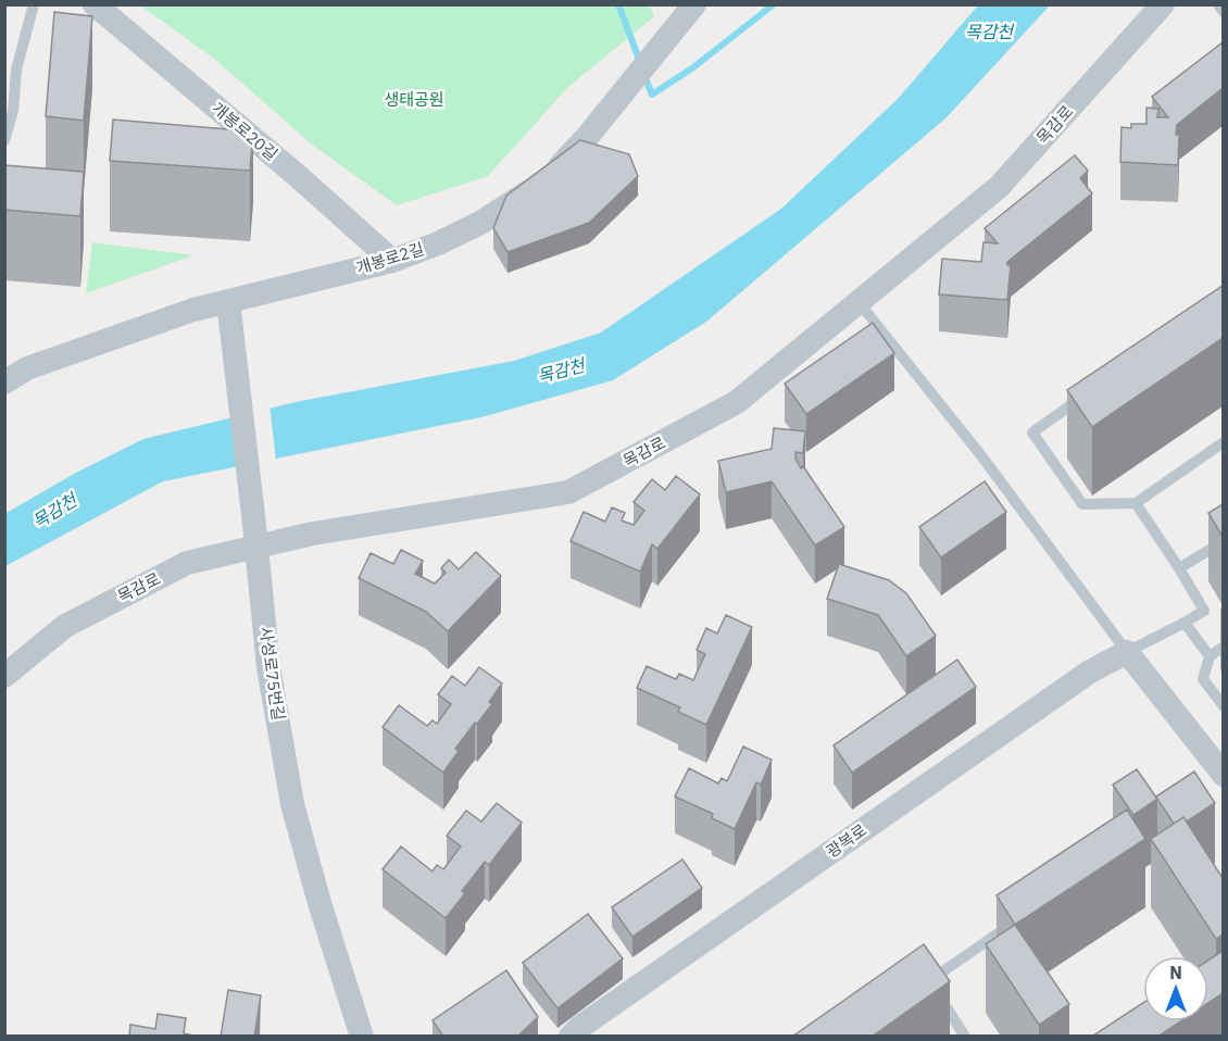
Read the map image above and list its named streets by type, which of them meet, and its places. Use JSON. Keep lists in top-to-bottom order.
{
  "streets": {
    "street": [
      "목감로",
      "개봉로20길",
      "개봉로2길",
      "사성로75번길",
      "광복로"
    ]
  },
  "crossings": [
    ["목감로", "사성로75번길"],
    ["개봉로20길", "개봉로2길"],
    ["개봉로2길", "사성로75번길"]
  ],
  "water": ["목감천"],
  "parks": ["생태공원"],
  "north": "top"
}
